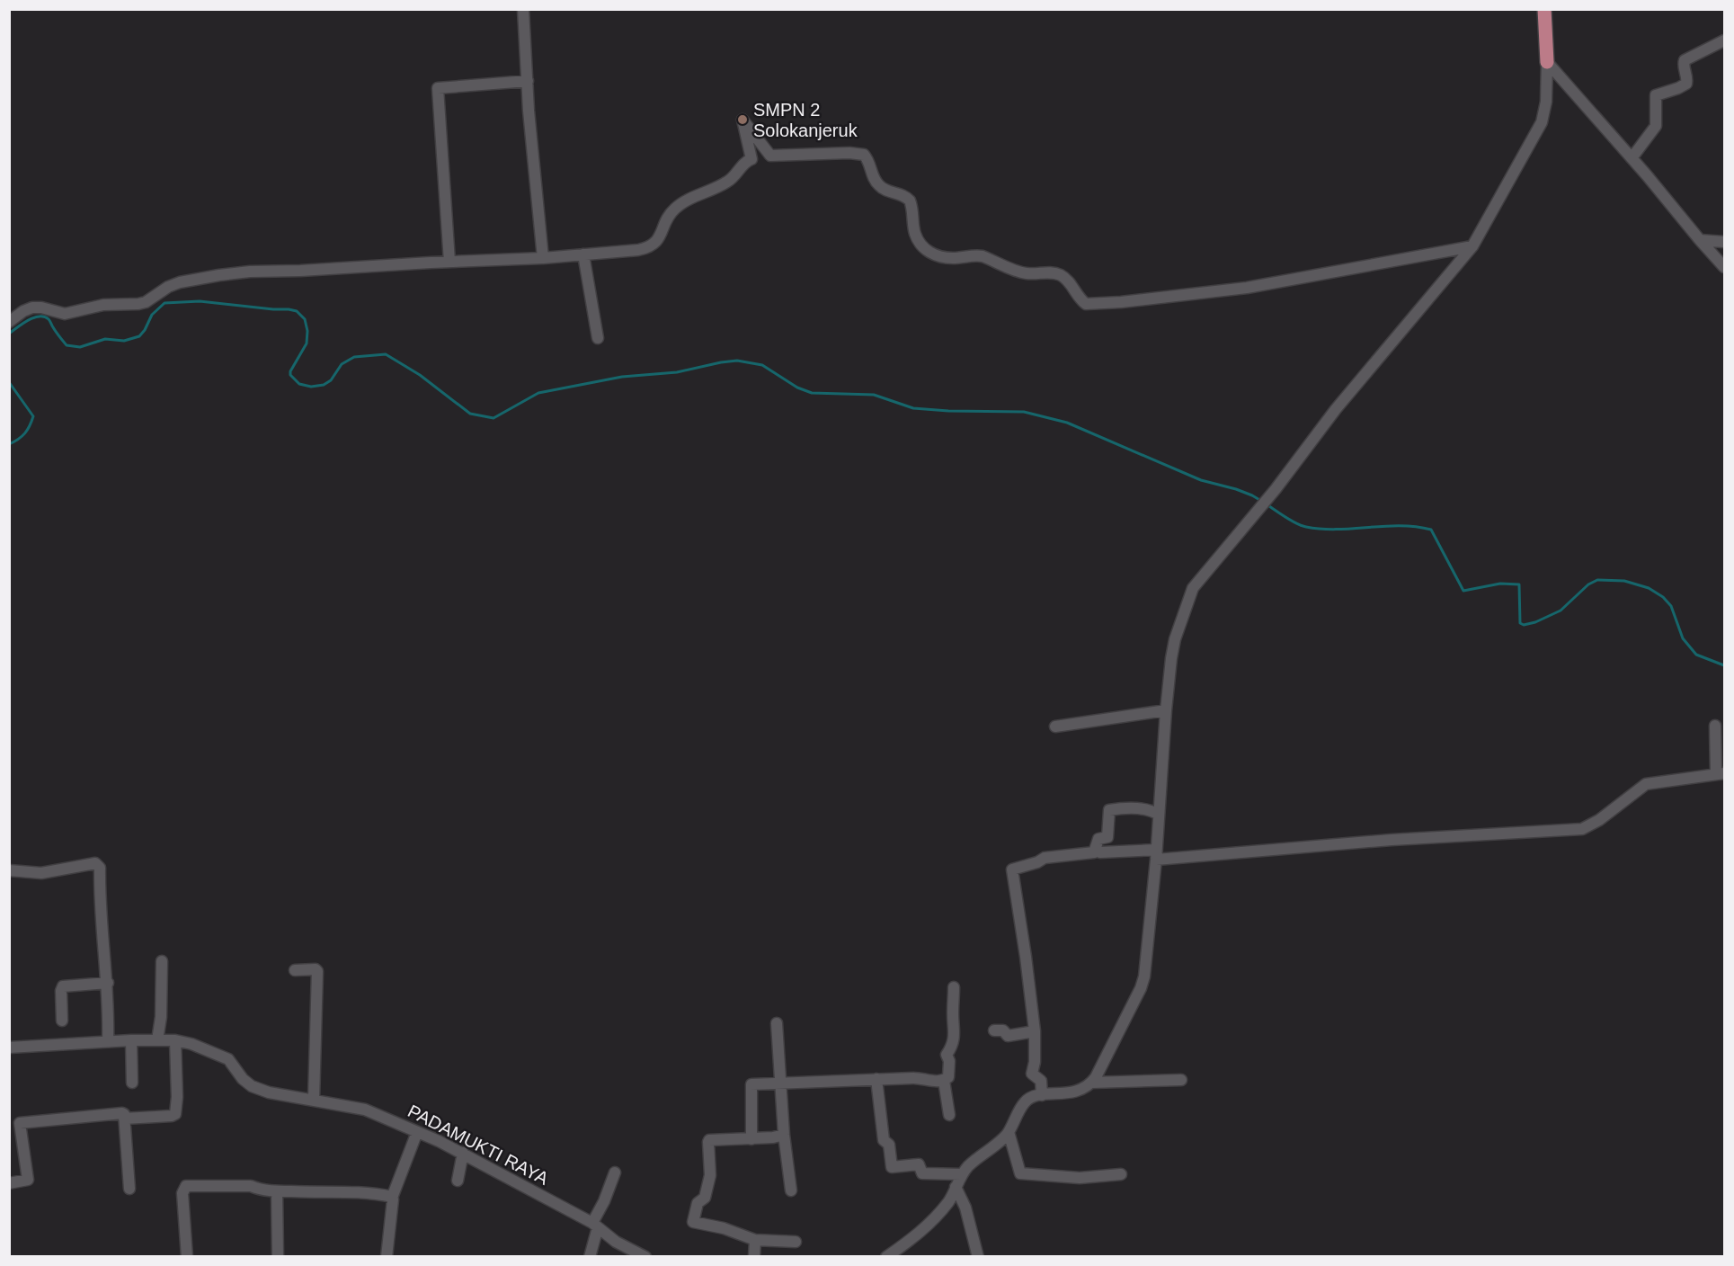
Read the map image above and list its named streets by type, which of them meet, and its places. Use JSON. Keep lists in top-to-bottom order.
{
  "streets": {
    "street": ["PADAMUKTI RAYA"]
  },
  "places": ["SMPN 2 Solokanjeruk"]
}
